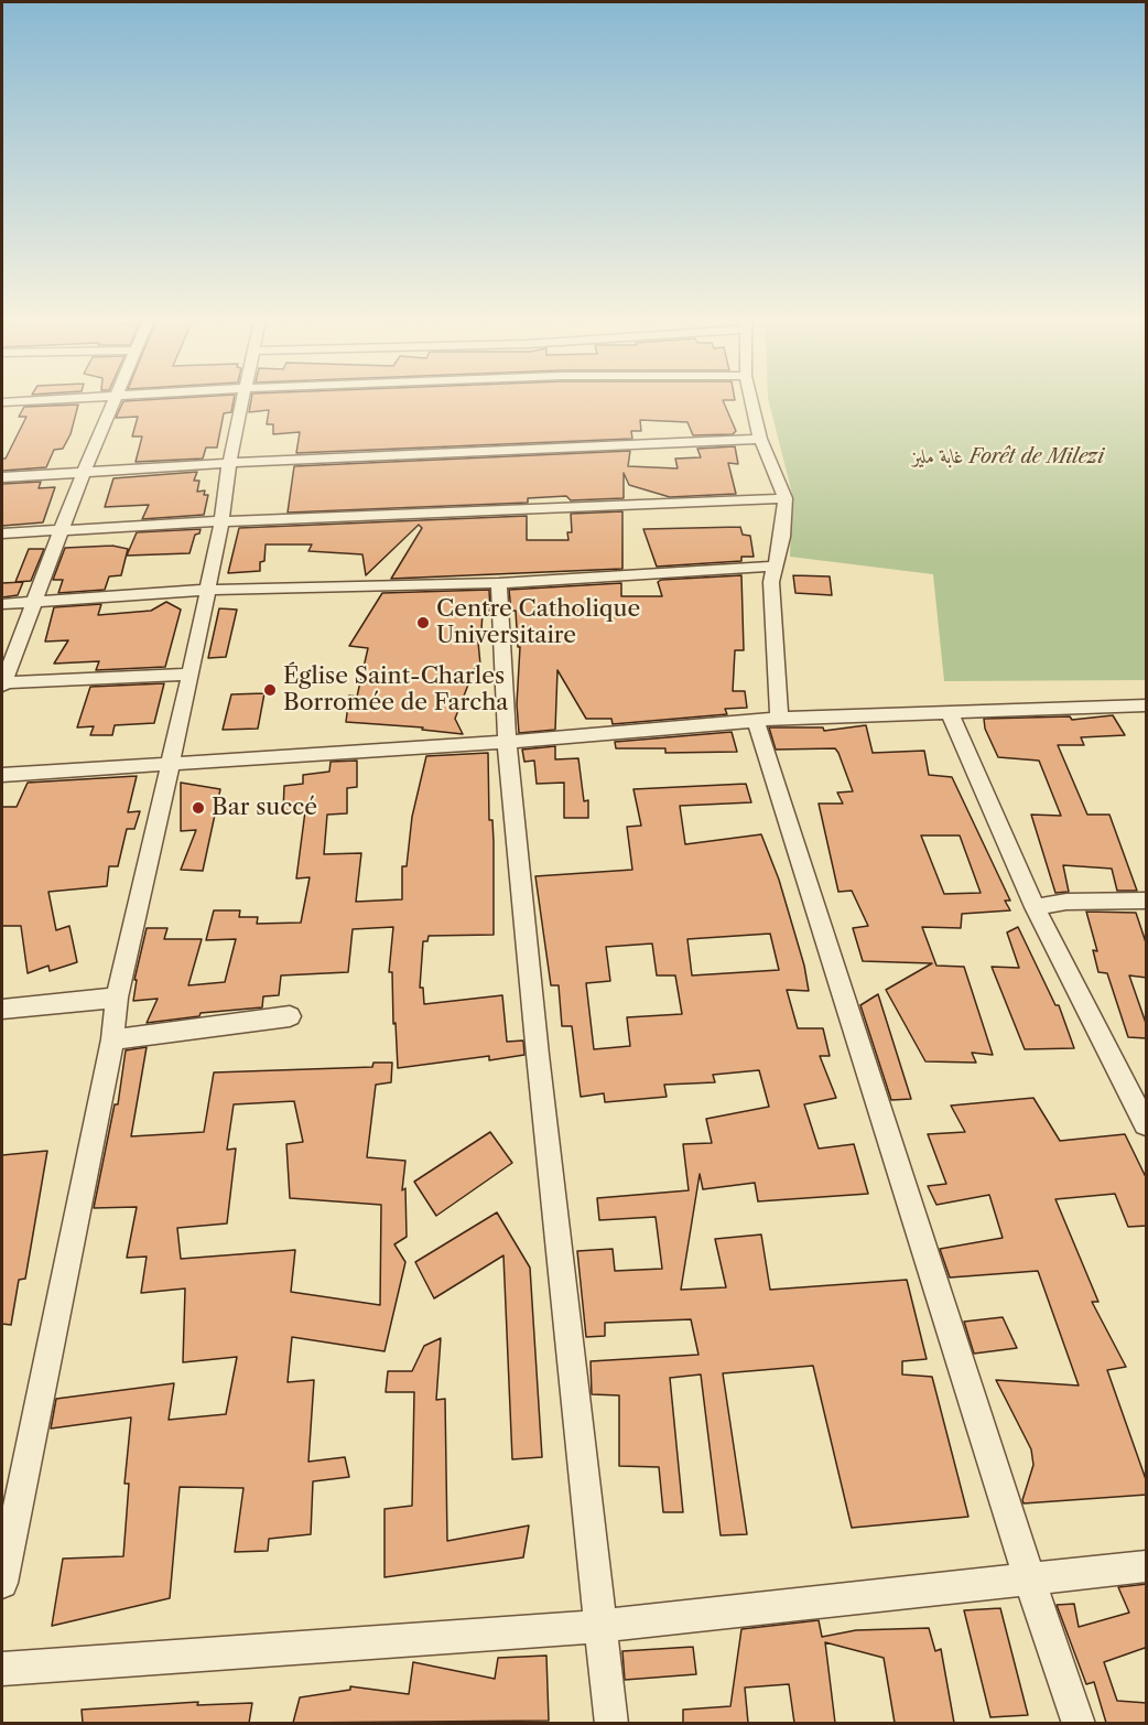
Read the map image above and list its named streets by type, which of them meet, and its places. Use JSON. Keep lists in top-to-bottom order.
{
  "parks": ["غابة مليز Forêt de Milezi"],
  "places": ["Centre Catholique Universitaire", "Église Saint-Charles Borromée de Farcha", "Bar succé"]
}
